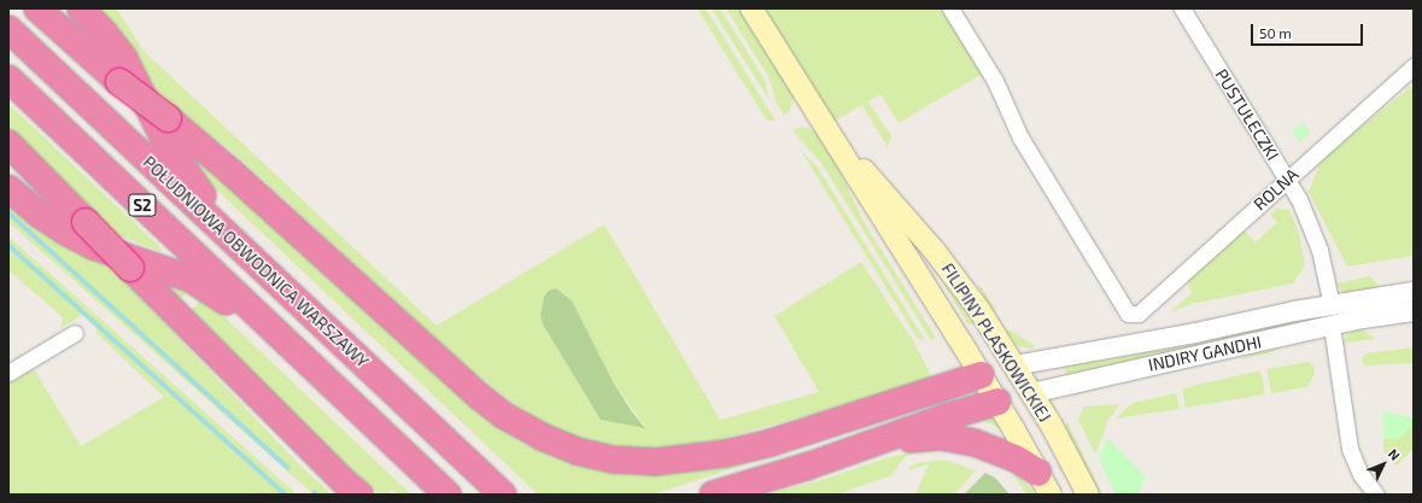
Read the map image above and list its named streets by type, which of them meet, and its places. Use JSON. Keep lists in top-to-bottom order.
{
  "streets": {
    "highway": ["S2", "POŁUDNIOWA OBWODNICA WARSZAWY"],
    "main road": ["FILIPINY PŁASKOWICKIEJ", "INDIRY GANDHI"],
    "street": ["PUSTUŁECZKI", "ROLNA"]
  },
  "crossings": [
    ["PUSTUŁECZKI", "ROLNA"],
    ["PUSTUŁECZKI", "INDIRY GANDHI"],
    ["FILIPINY PŁASKOWICKIEJ", "INDIRY GANDHI"]
  ],
  "scale_bar": "50 m",
  "north": "top right"
}
